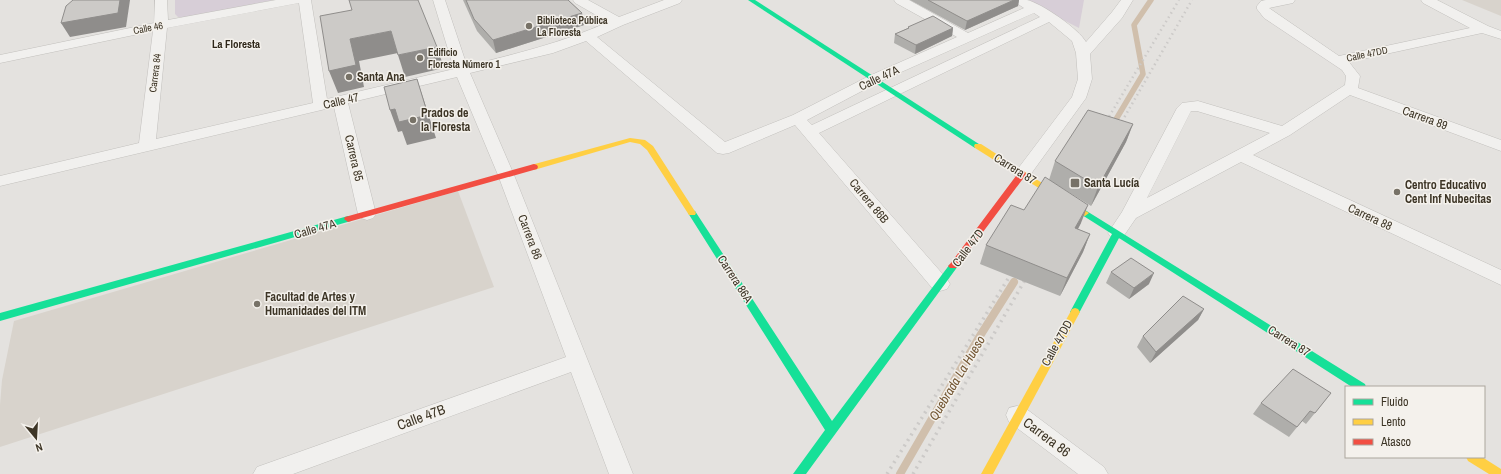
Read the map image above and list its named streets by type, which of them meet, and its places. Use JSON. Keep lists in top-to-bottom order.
{
  "streets": {
    "street": [
      "Calle 46",
      "Calle 47DD",
      "Carrera 84",
      "Calle 47A",
      "Calle 47",
      "Carrera 89",
      "Carrera 85",
      "Carrera 87",
      "Carrera 86B",
      "Carrera 88",
      "Carrera 86",
      "Calle 47D",
      "Carrera 86A",
      "Calle 47B"
    ]
  },
  "crossings": [
    ["Calle 46", "Carrera 84"],
    ["Calle 47DD", "Carrera 89"],
    ["Calle 47DD", "Carrera 87"],
    ["Calle 47DD", "Carrera 88"],
    ["Calle 47DD", "Carrera 86"],
    ["Carrera 84", "Calle 47"],
    ["Calle 47A", "Calle 47"],
    ["Calle 47A", "Carrera 85"],
    ["Calle 47A", "Carrera 87"],
    ["Calle 47A", "Carrera 86B"],
    ["Calle 47A", "Carrera 86"],
    ["Calle 47A", "Calle 47D"],
    ["Calle 47A", "Carrera 86A"],
    ["Calle 47", "Carrera 85"],
    ["Calle 47", "Carrera 86"],
    ["Carrera 87", "Calle 47D"],
    ["Carrera 86B", "Calle 47D"],
    ["Carrera 86", "Calle 47B"],
    ["Calle 47D", "Carrera 86A"]
  ],
  "districts": ["La Floresta"],
  "water": ["Quebrada La Hueso"],
  "places": {
    "other": [
      "Biblioteca Pública La Floresta",
      "Edificio Floresta Número 1",
      "Santa Ana",
      "Prados de la Floresta",
      "Centro Educativo Cent Inf Nubecitas",
      "Facultad de Artes y Humanidades del ITM"
    ],
    "transit": ["Santa Lucía"]
  },
  "legend": ["Fluido", "Lento", "Atasco"],
  "north": "bottom"
}
